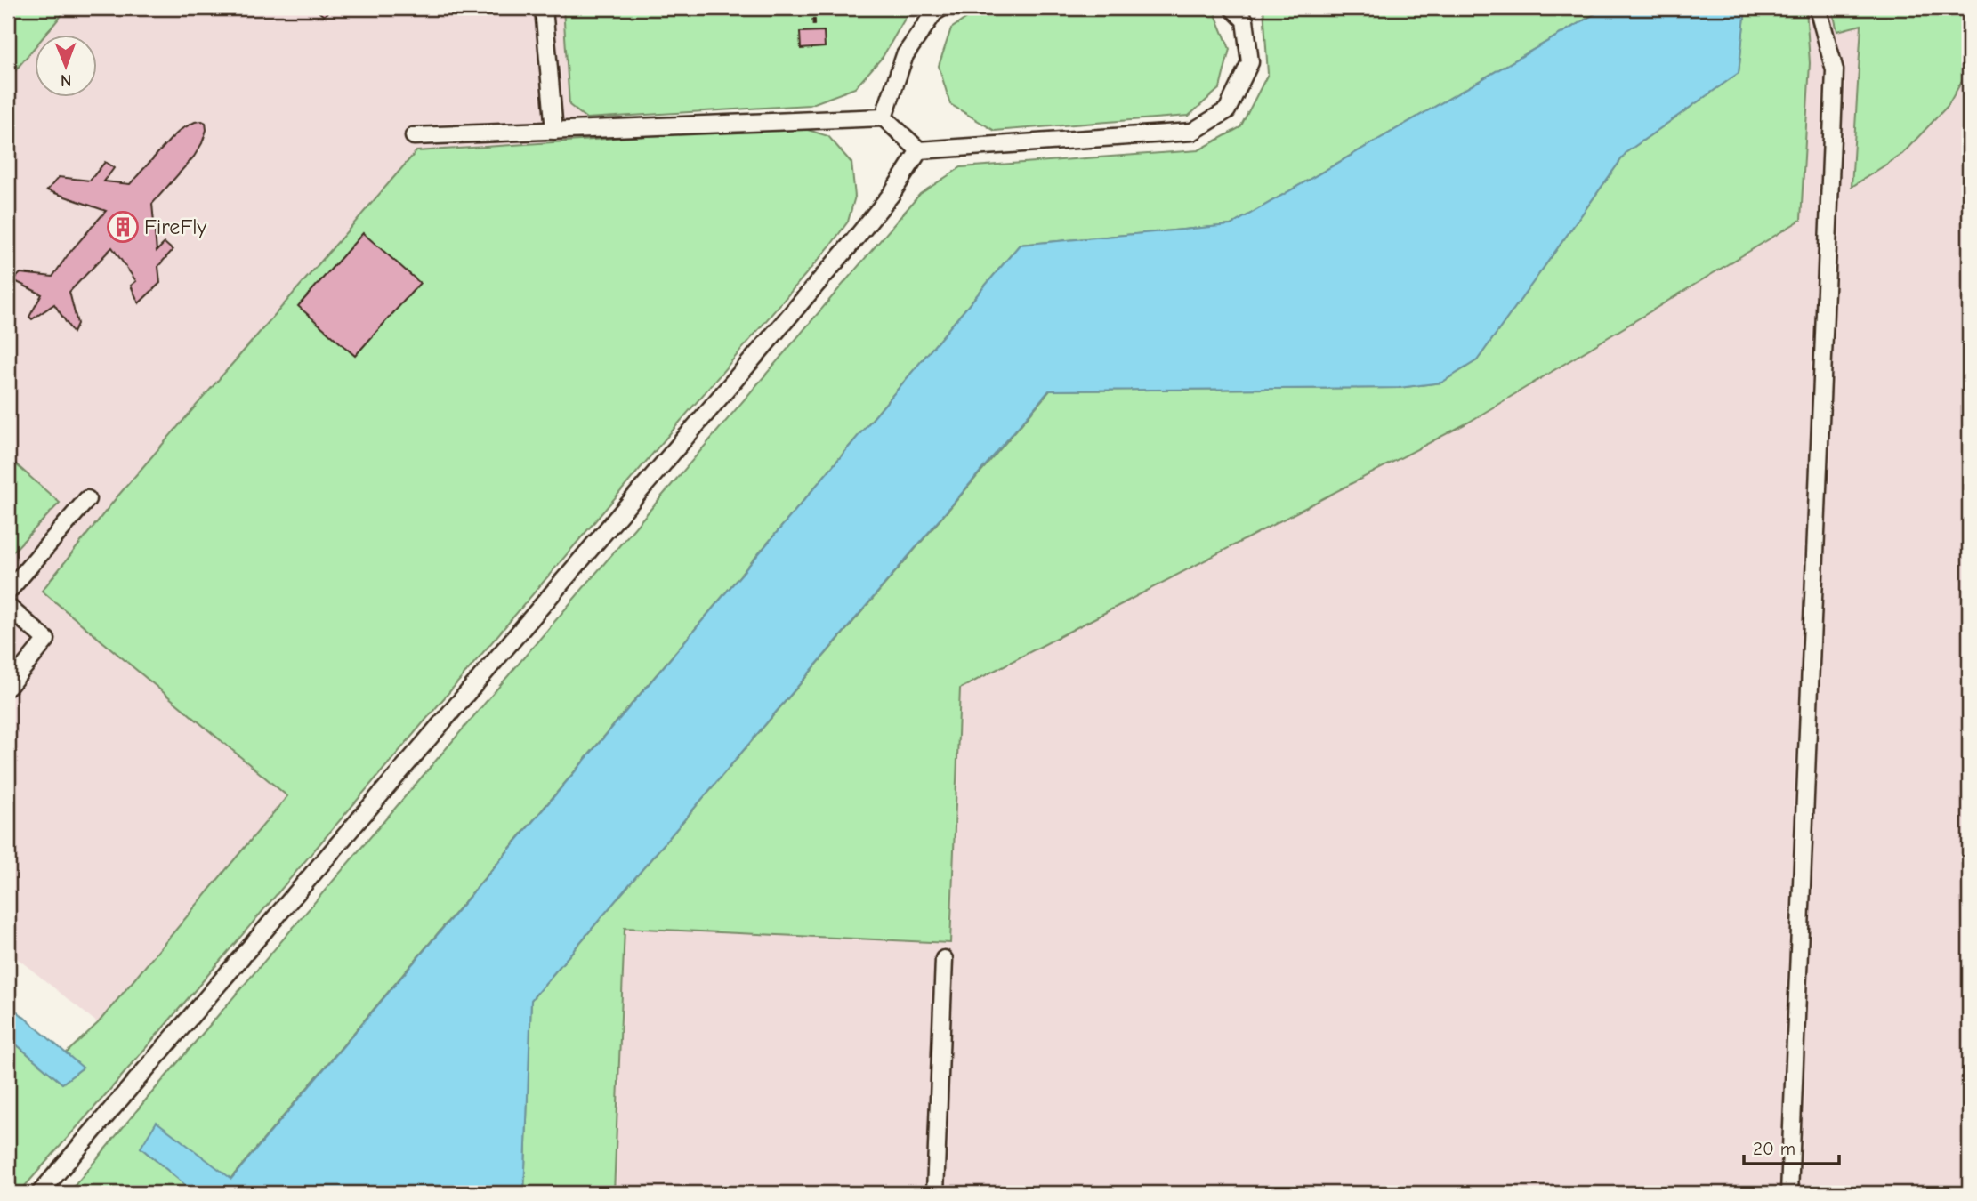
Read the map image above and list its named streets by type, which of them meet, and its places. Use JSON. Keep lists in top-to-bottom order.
{
  "places": {
    "building": ["FireFly"]
  },
  "scale_bar": "20 m",
  "north": "bottom"
}
